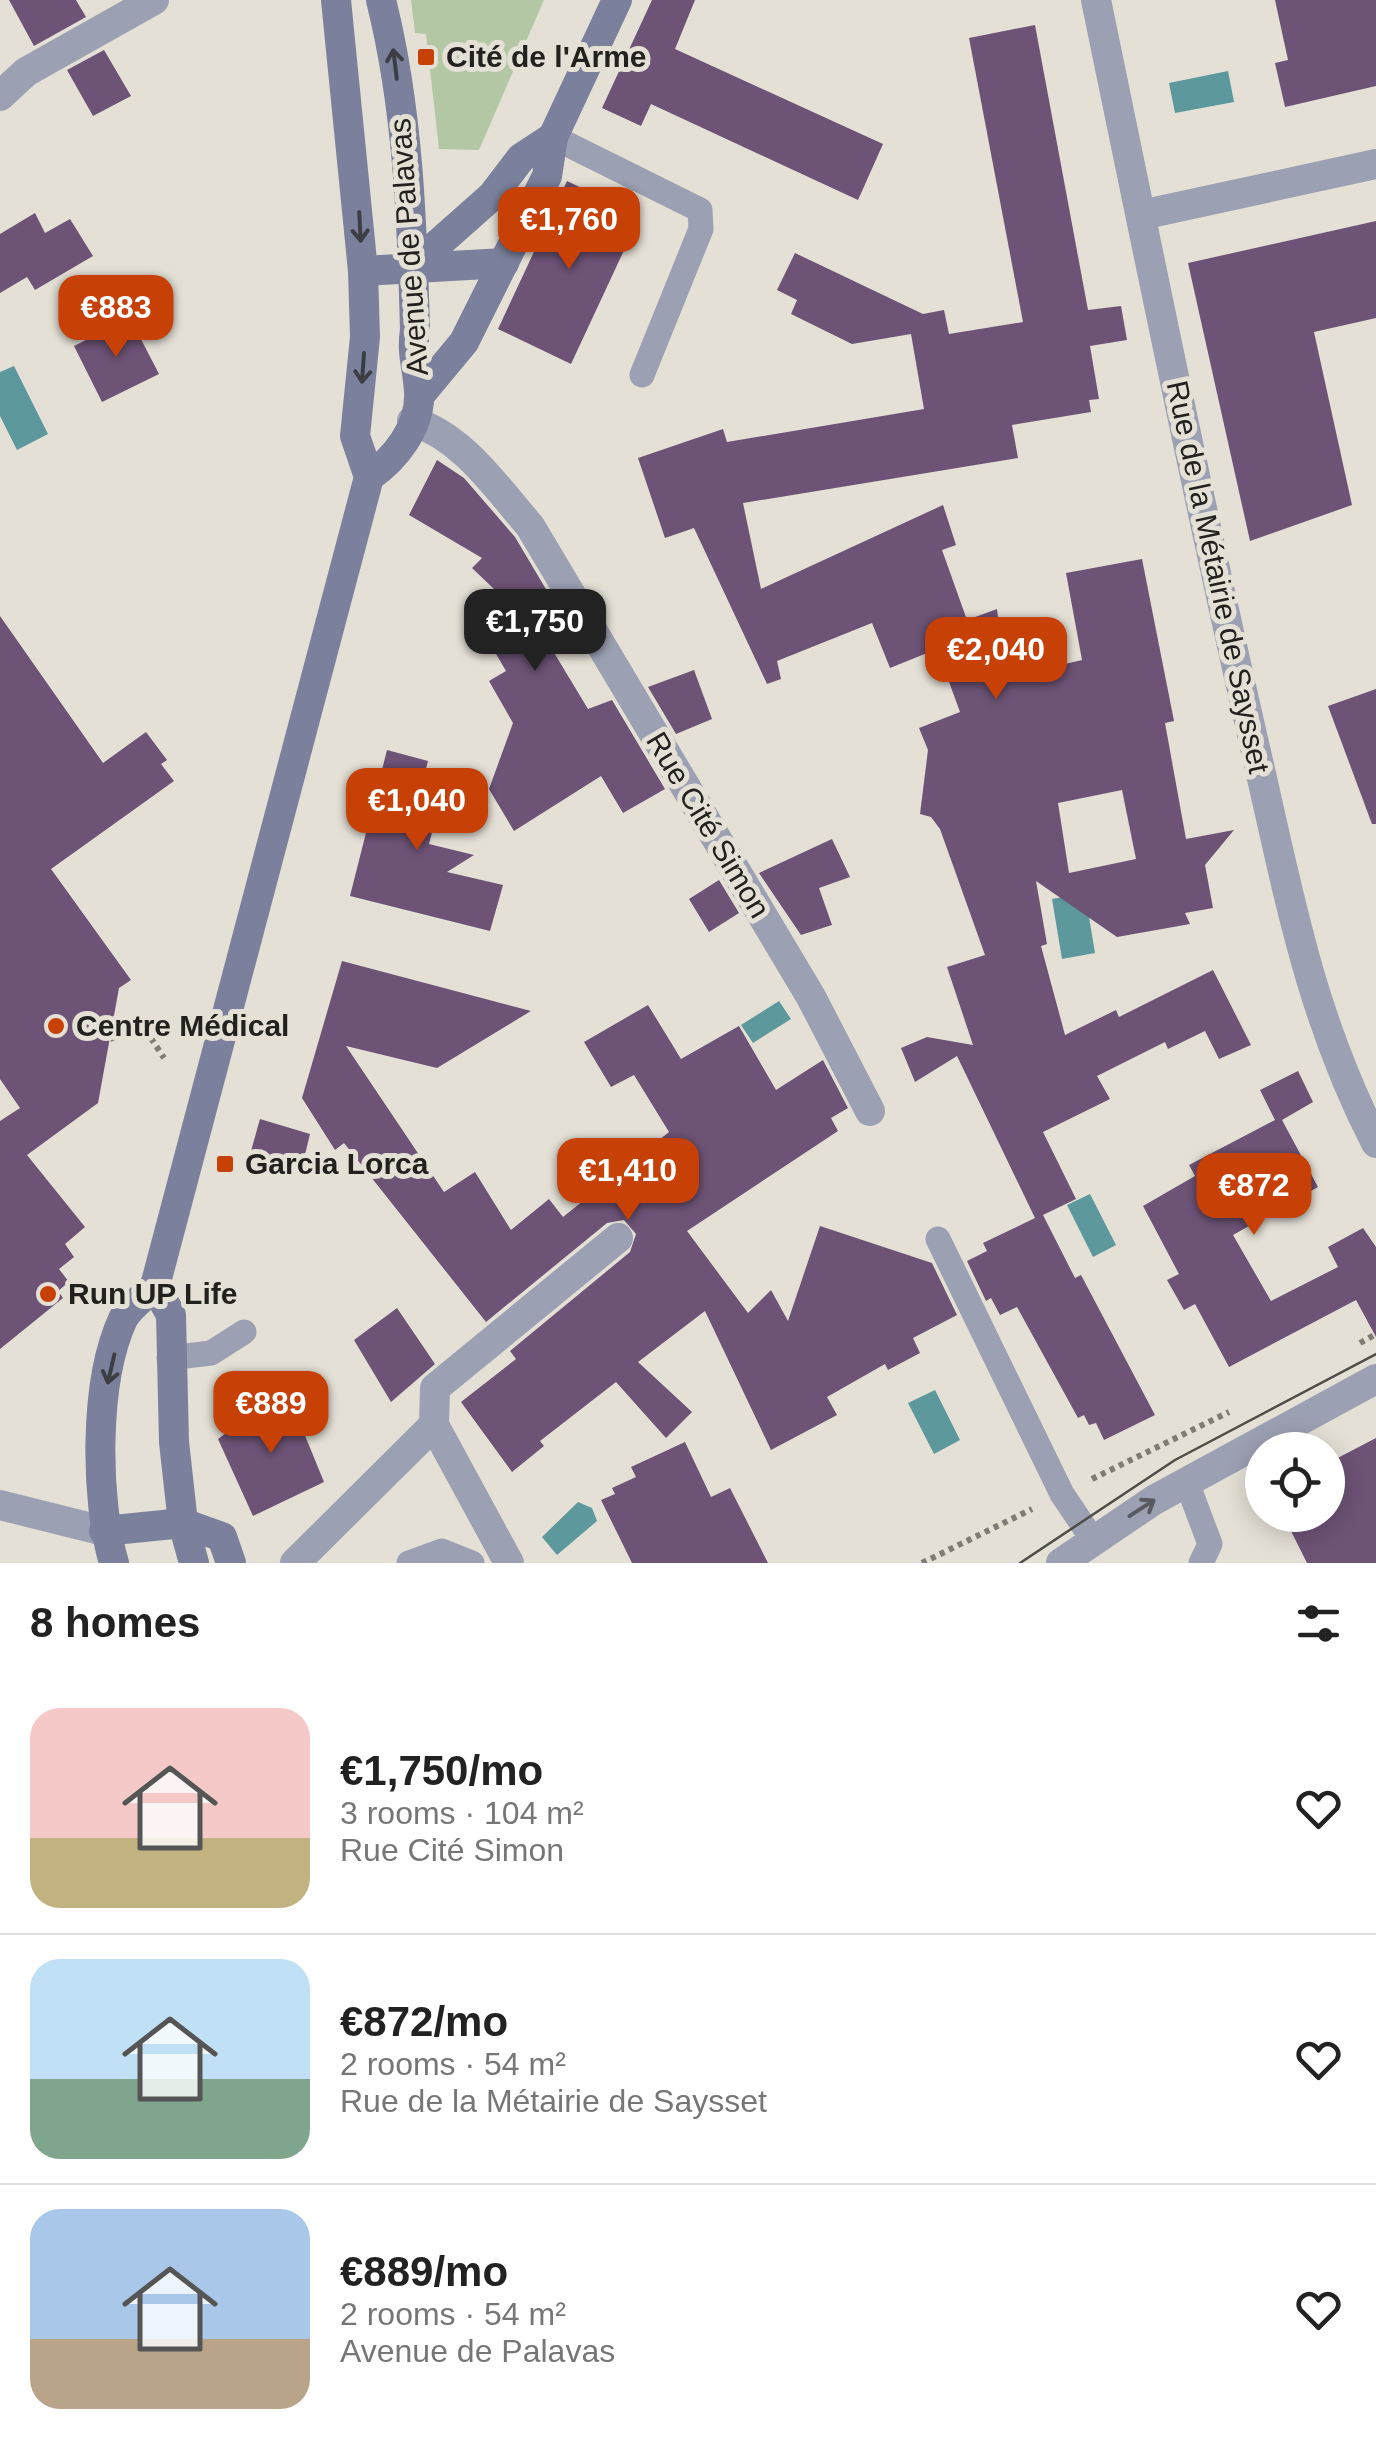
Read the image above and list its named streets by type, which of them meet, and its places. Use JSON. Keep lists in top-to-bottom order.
{
  "streets": {
    "main road": ["Avenue de Palavas"],
    "street": ["Rue de la Métairie de Saysset", "Rue Cité Simon"]
  },
  "crossings": [
    ["Avenue de Palavas", "Rue Cité Simon"]
  ],
  "places": {
    "transit": ["Cité de l'Arme", "Garcia Lorca"],
    "other": ["Centre Médical", "Run UP Life"]
  },
  "page": {
    "price": [
      "€1,760",
      "€883",
      "€1,750",
      "€2,040",
      "€1,040",
      "€1,410",
      "€872",
      "€889"
    ],
    "heading": "8 homes",
    "list": [
      {
        "name": "€1,750/mo",
        "note": "3 rooms · 104 m² · Rue Cité Simon"
      },
      {
        "name": "€872/mo",
        "note": "2 rooms · 54 m² · Rue de la Métairie de Saysset"
      },
      {
        "name": "€889/mo",
        "note": "2 rooms · 54 m² · Avenue de Palavas"
      }
    ]
  }
}
